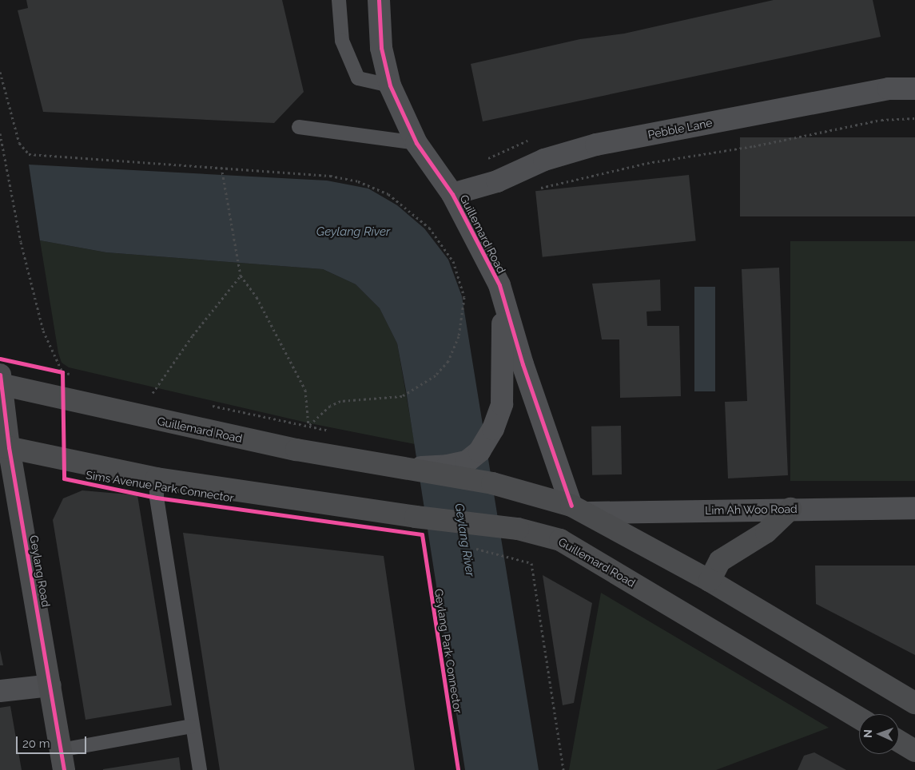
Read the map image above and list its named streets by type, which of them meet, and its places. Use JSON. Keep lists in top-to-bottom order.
{
  "streets": {
    "main road": ["Guillemard Road", "Geylang Road"],
    "street": ["Pebble Lane", "Lim Ah Woo Road"],
    "cycle path": ["Sims Avenue Park Connector"]
  },
  "crossings": [
    ["Pebble Lane", "Guillemard Road"],
    ["Guillemard Road", "Lim Ah Woo Road"],
    ["Guillemard Road", "Geylang Road"]
  ],
  "water": ["Geylang River"],
  "scale_bar": "20 m",
  "north": "left"
}
